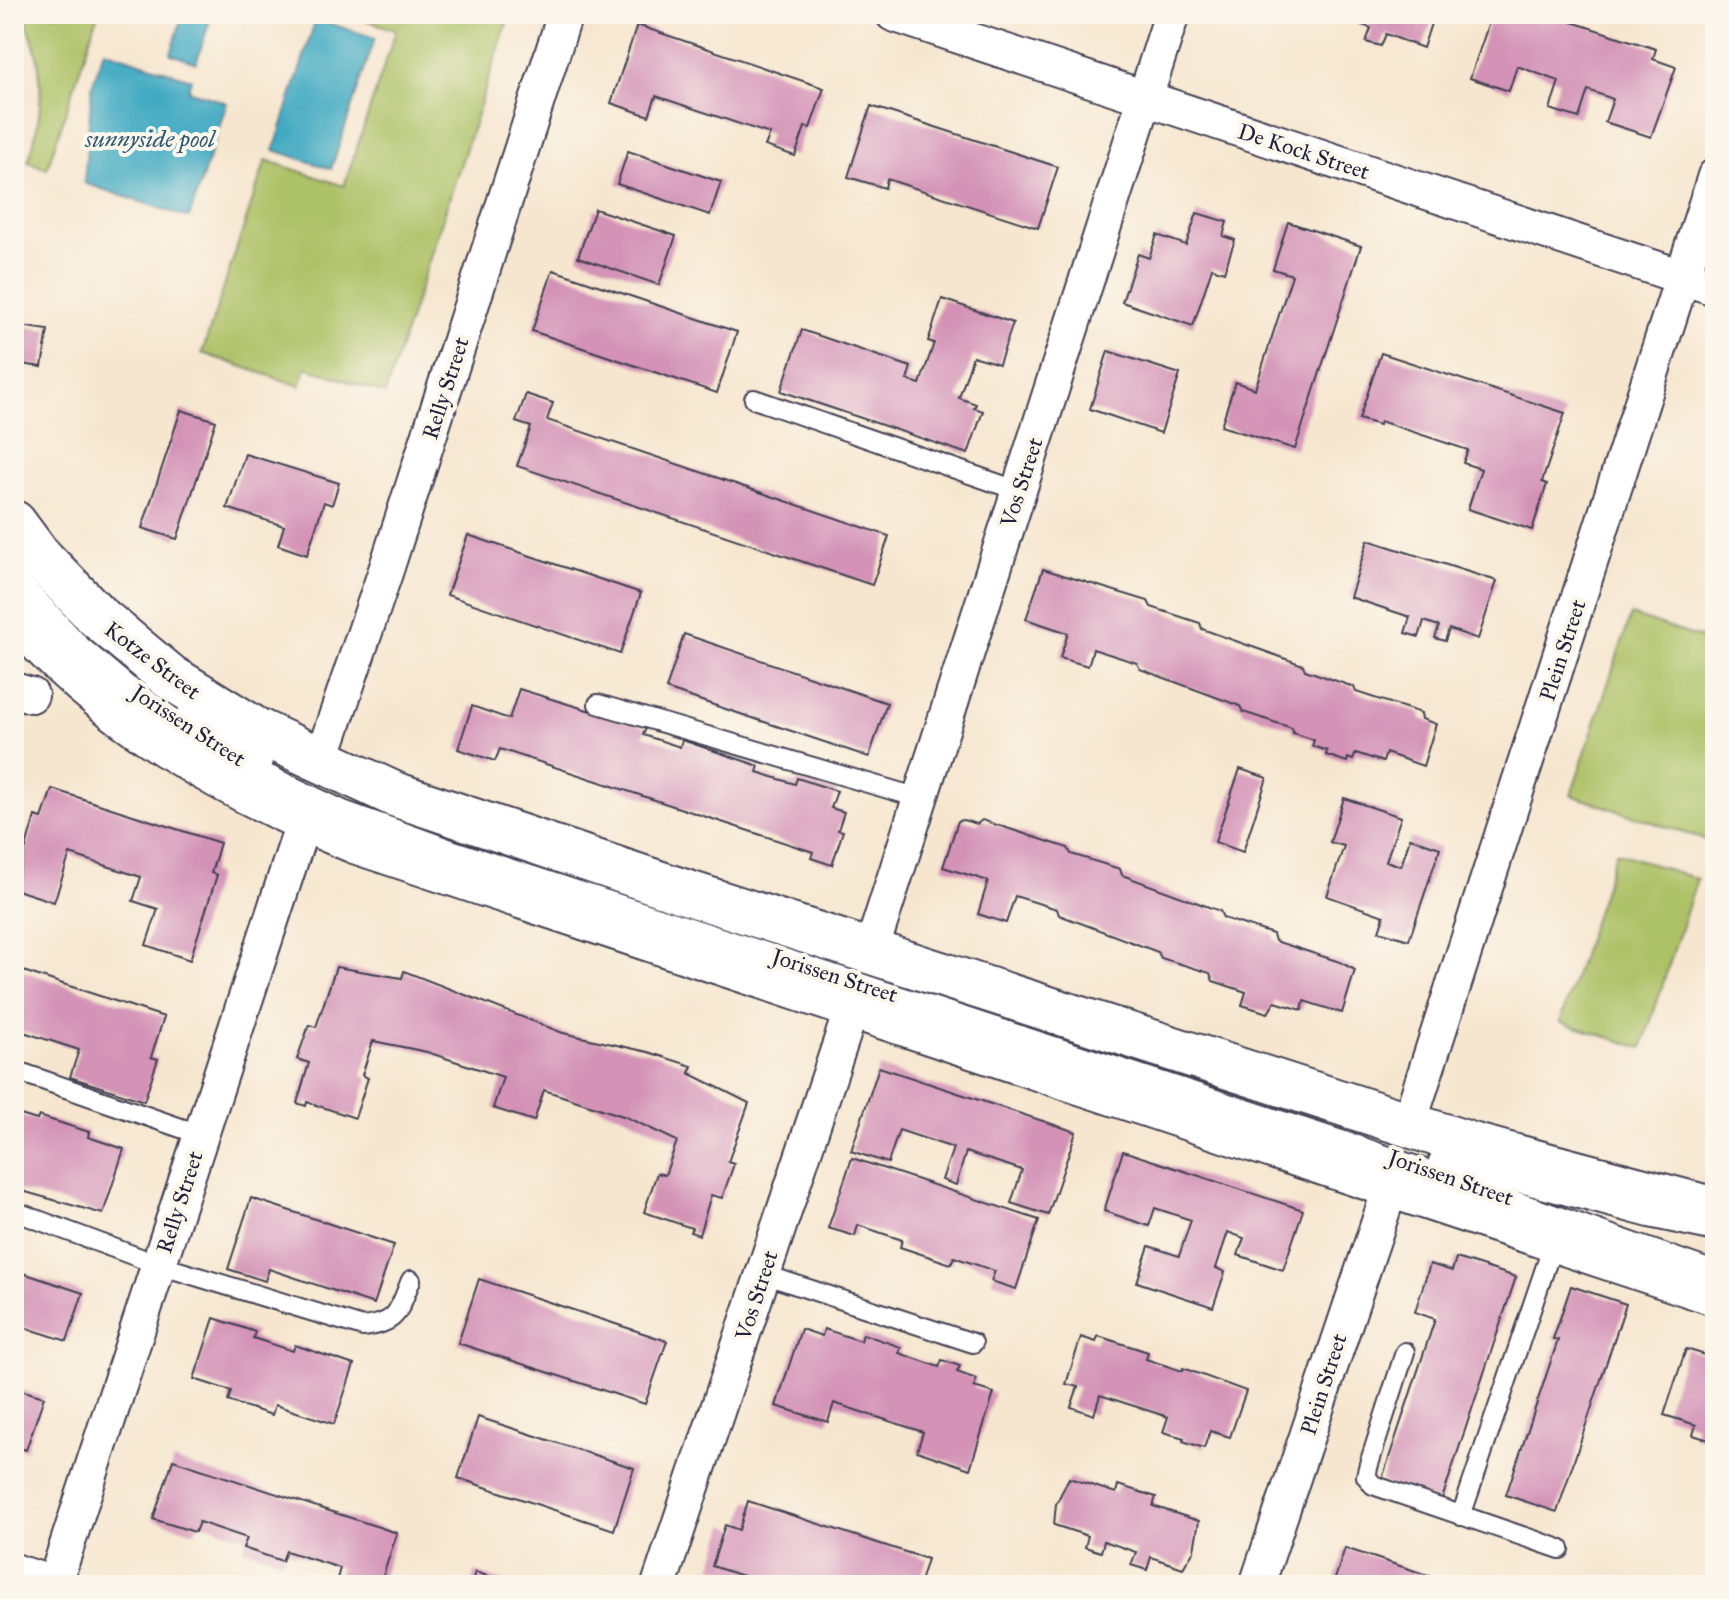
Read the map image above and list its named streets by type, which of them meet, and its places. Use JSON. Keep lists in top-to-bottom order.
{
  "streets": {
    "main road": ["Kotze Street", "Jorissen Street"],
    "street": [
      "De Kock Street",
      "Relly Street",
      "Vos Street",
      "Plein Street"
    ]
  },
  "crossings": [
    ["De Kock Street", "Vos Street"],
    ["De Kock Street", "Plein Street"],
    ["Relly Street", "Kotze Street"],
    ["Relly Street", "Jorissen Street"],
    ["Vos Street", "Jorissen Street"],
    ["Plein Street", "Jorissen Street"],
    ["Kotze Street", "Jorissen Street"]
  ],
  "water": ["sunnyside pool"]
}
